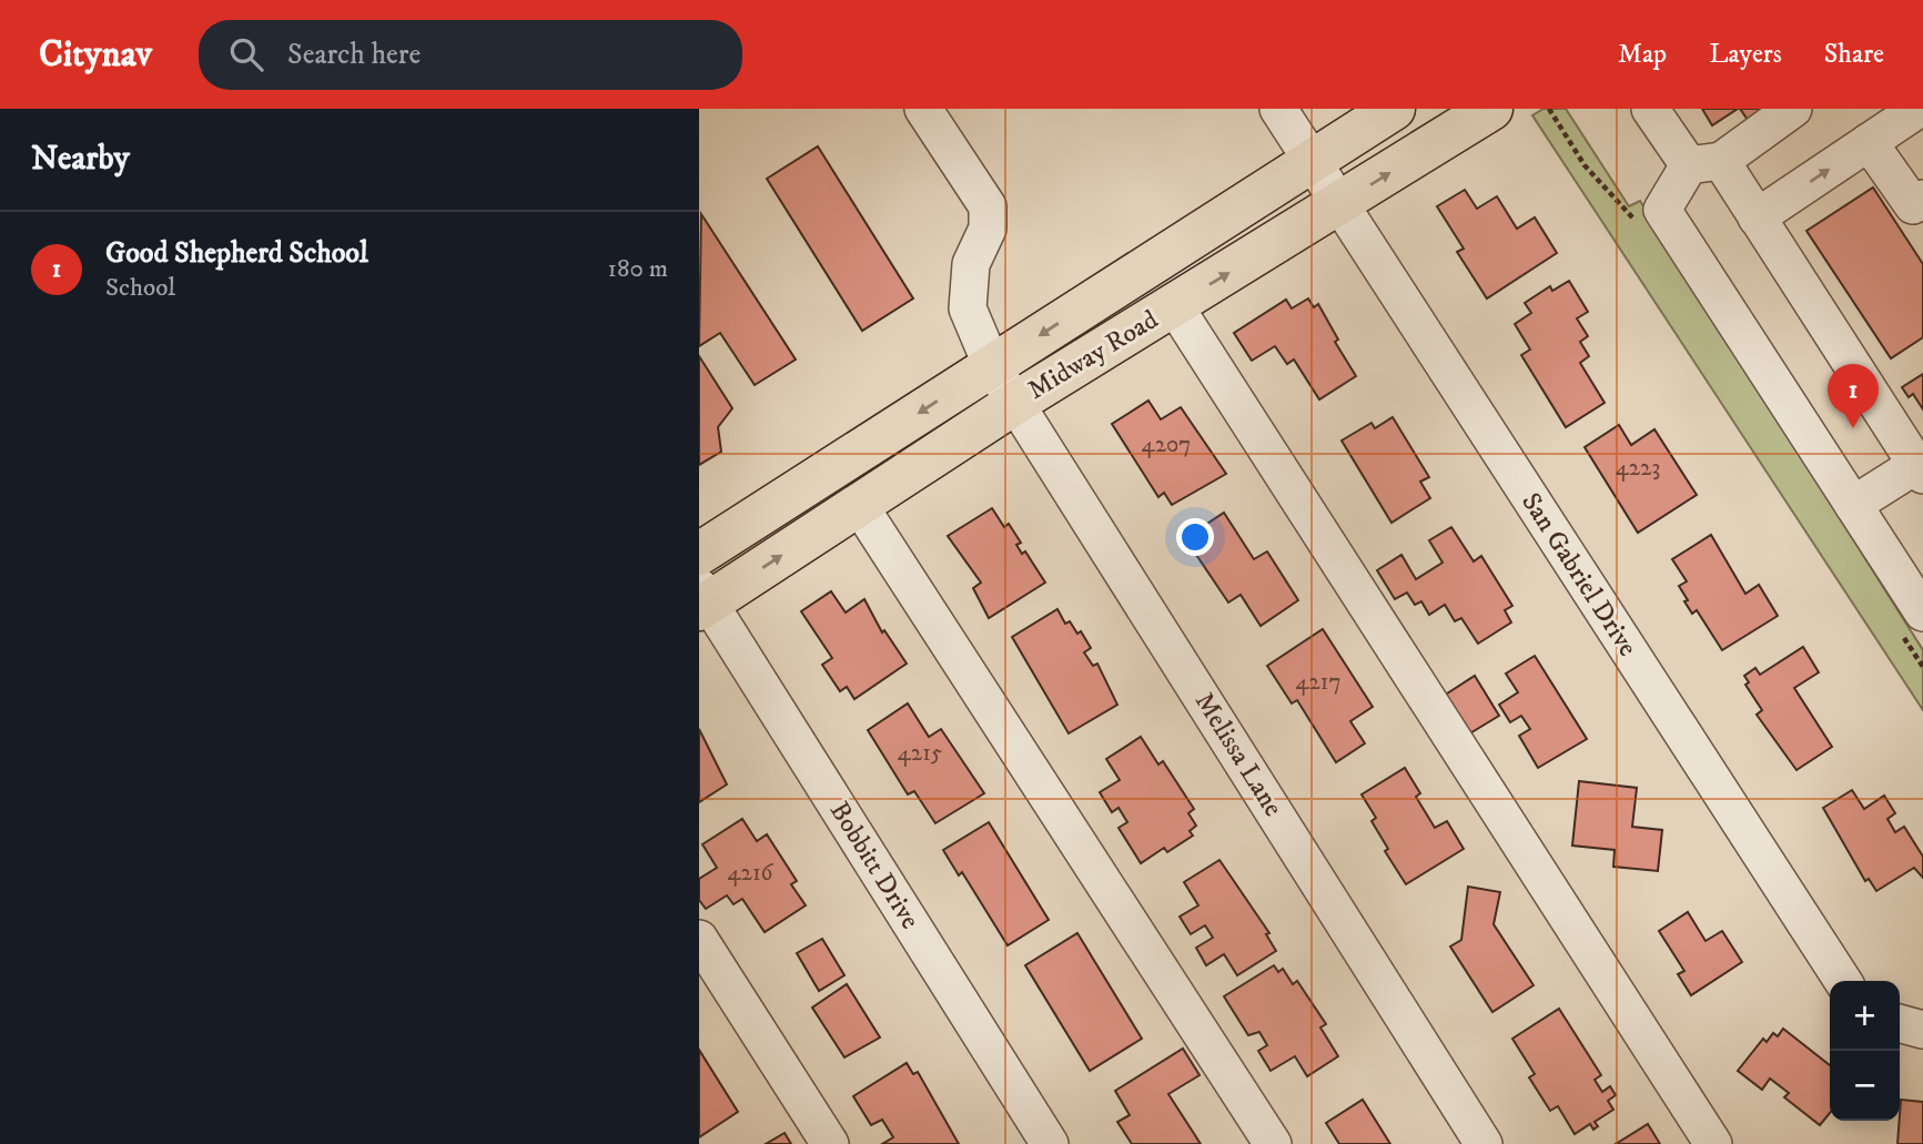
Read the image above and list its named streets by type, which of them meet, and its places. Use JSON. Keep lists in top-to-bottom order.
{
  "streets": {
    "main road": ["Midway Road"],
    "street": ["San Gabriel Drive", "Melissa Lane", "Bobbitt Drive"]
  },
  "crossings": [
    ["Midway Road", "San Gabriel Drive"],
    ["Midway Road", "Melissa Lane"],
    ["Midway Road", "Bobbitt Drive"]
  ],
  "house_numbers": [
    "4207",
    "4223",
    "4217",
    "4215",
    "4216"
  ],
  "page": {
    "header": "Citynav",
    "search": "Search here",
    "nav": ["Map", "Layers", "Share"],
    "heading": "Nearby",
    "list": [
      {
        "mark": "1",
        "name": "Good Shepherd School",
        "note": "School",
        "value": "180 m"
      }
    ],
    "pins": "1",
    "map_buttons": ["+", "−"]
  }
}
